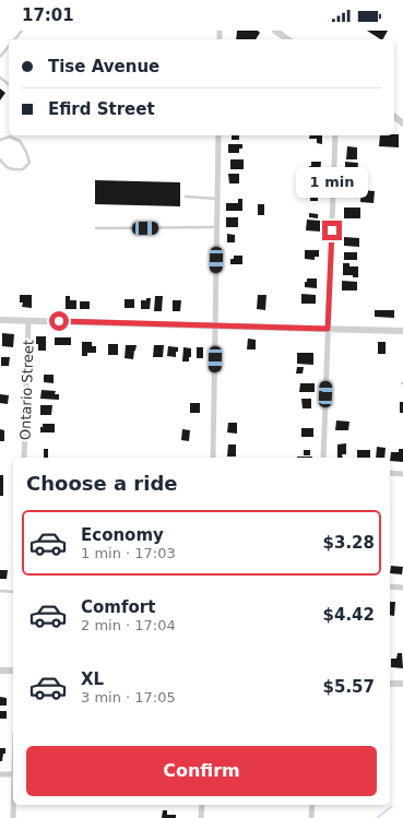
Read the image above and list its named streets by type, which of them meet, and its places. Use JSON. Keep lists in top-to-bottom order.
{
  "streets": {
    "street": ["Ontario Street"]
  },
  "page": {
    "status": "17:01",
    "banner": ["Tise Avenue", "Efird Street"],
    "bubble": "1 min",
    "heading": "Choose a ride",
    "list": [
      {
        "name": "Economy",
        "note": "1 min · 17:03",
        "value": "$3.28"
      },
      {
        "name": "Comfort",
        "note": "2 min · 17:04",
        "value": "$4.42"
      },
      {
        "name": "XL",
        "note": "3 min · 17:05",
        "value": "$5.57"
      }
    ],
    "buttons": "Confirm"
  }
}
